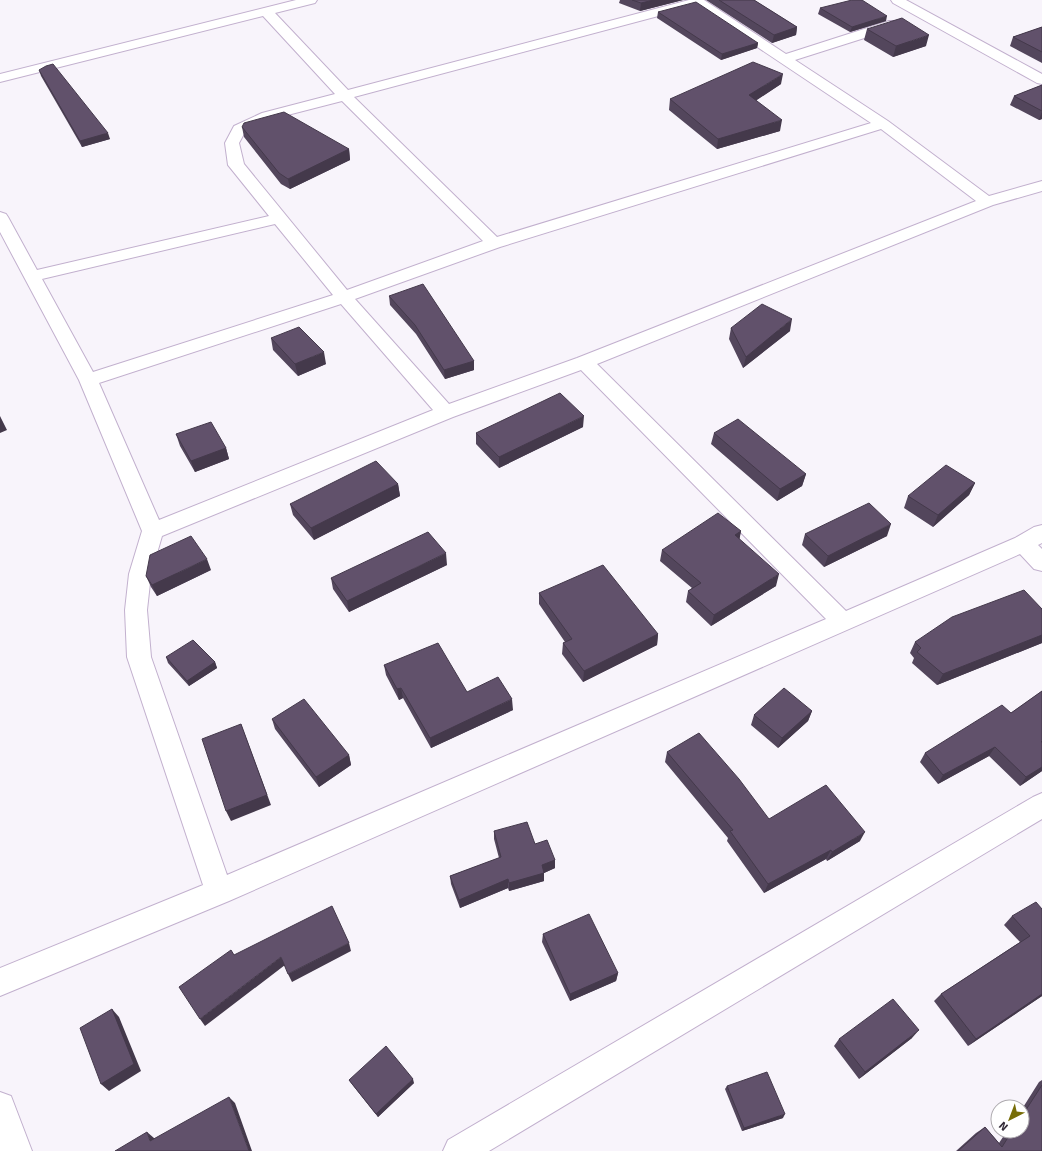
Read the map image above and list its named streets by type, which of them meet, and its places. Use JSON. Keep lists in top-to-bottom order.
{
  "north": "bottom left"
}
